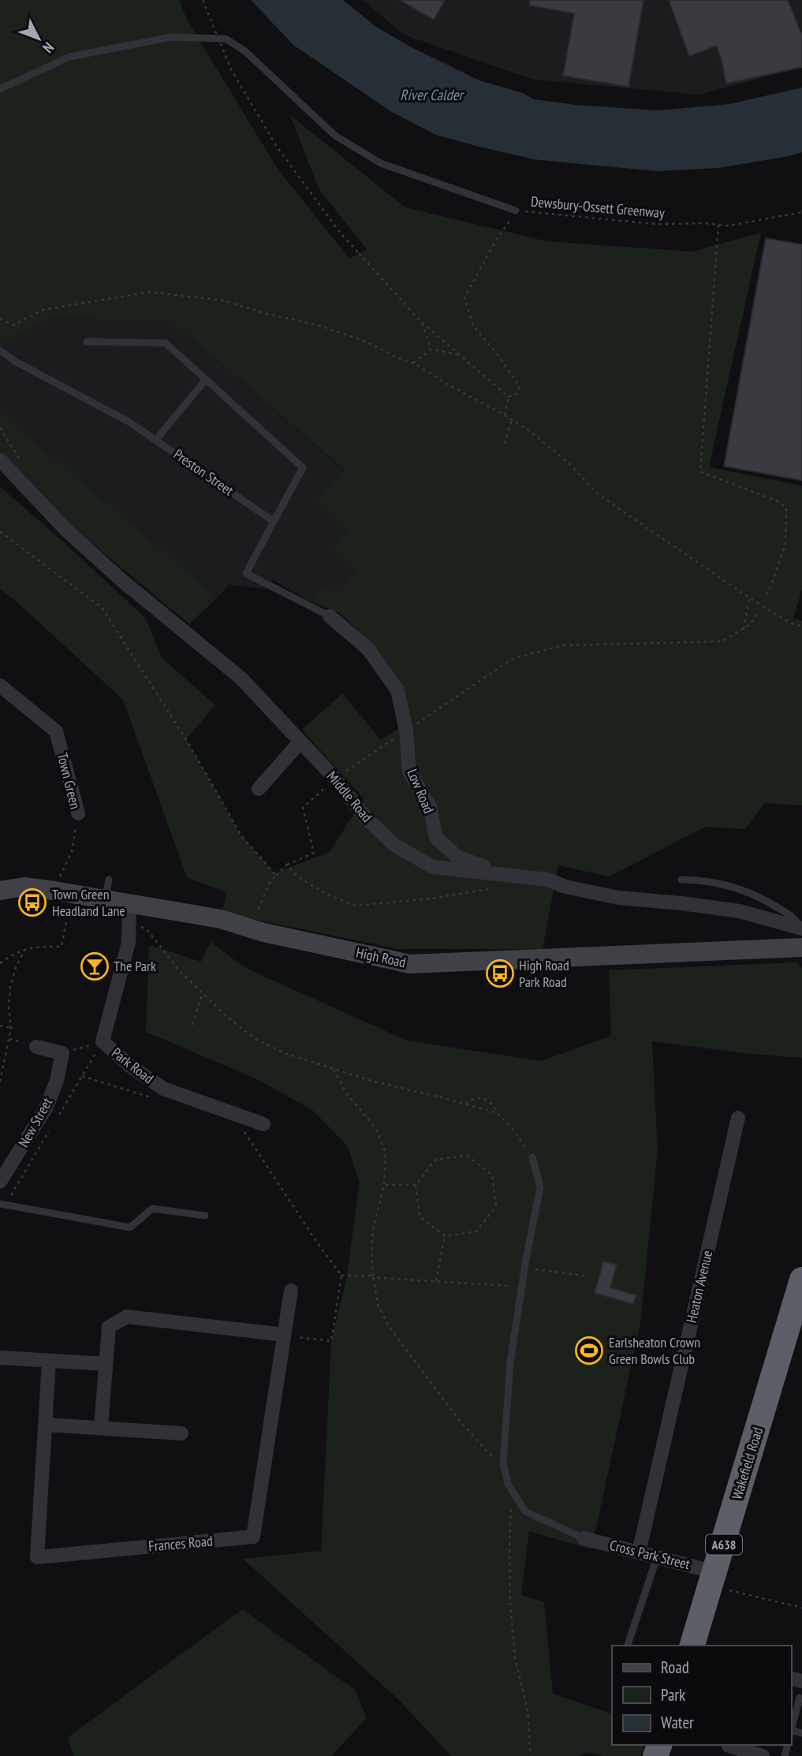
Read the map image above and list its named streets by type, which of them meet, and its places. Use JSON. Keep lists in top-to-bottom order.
{
  "streets": {
    "highway": ["Wakefield Road", "A638"],
    "street": [
      "Town Green",
      "Low Road",
      "Middle Road",
      "High Road",
      "Park Road",
      "New Street",
      "Heaton Avenue",
      "Frances Road",
      "Cross Park Street"
    ],
    "lane": ["Preston Street"],
    "path": ["Dewsbury-Ossett Greenway"]
  },
  "crossings": [
    ["Town Green", "High Road"],
    ["Low Road", "Middle Road"],
    ["High Road", "Park Road"],
    ["Heaton Avenue", "Cross Park Street"],
    ["Wakefield Road", "Cross Park Street"]
  ],
  "water": ["River Calder"],
  "places": {
    "bus stop": ["Town Green Headland Lane", "High Road Park Road"],
    "bar": ["The Park"],
    "sports": ["Earlsheaton Crown Green Bowls Club"]
  },
  "legend": ["Road", "Park", "Water"],
  "north": "bottom right"
}
